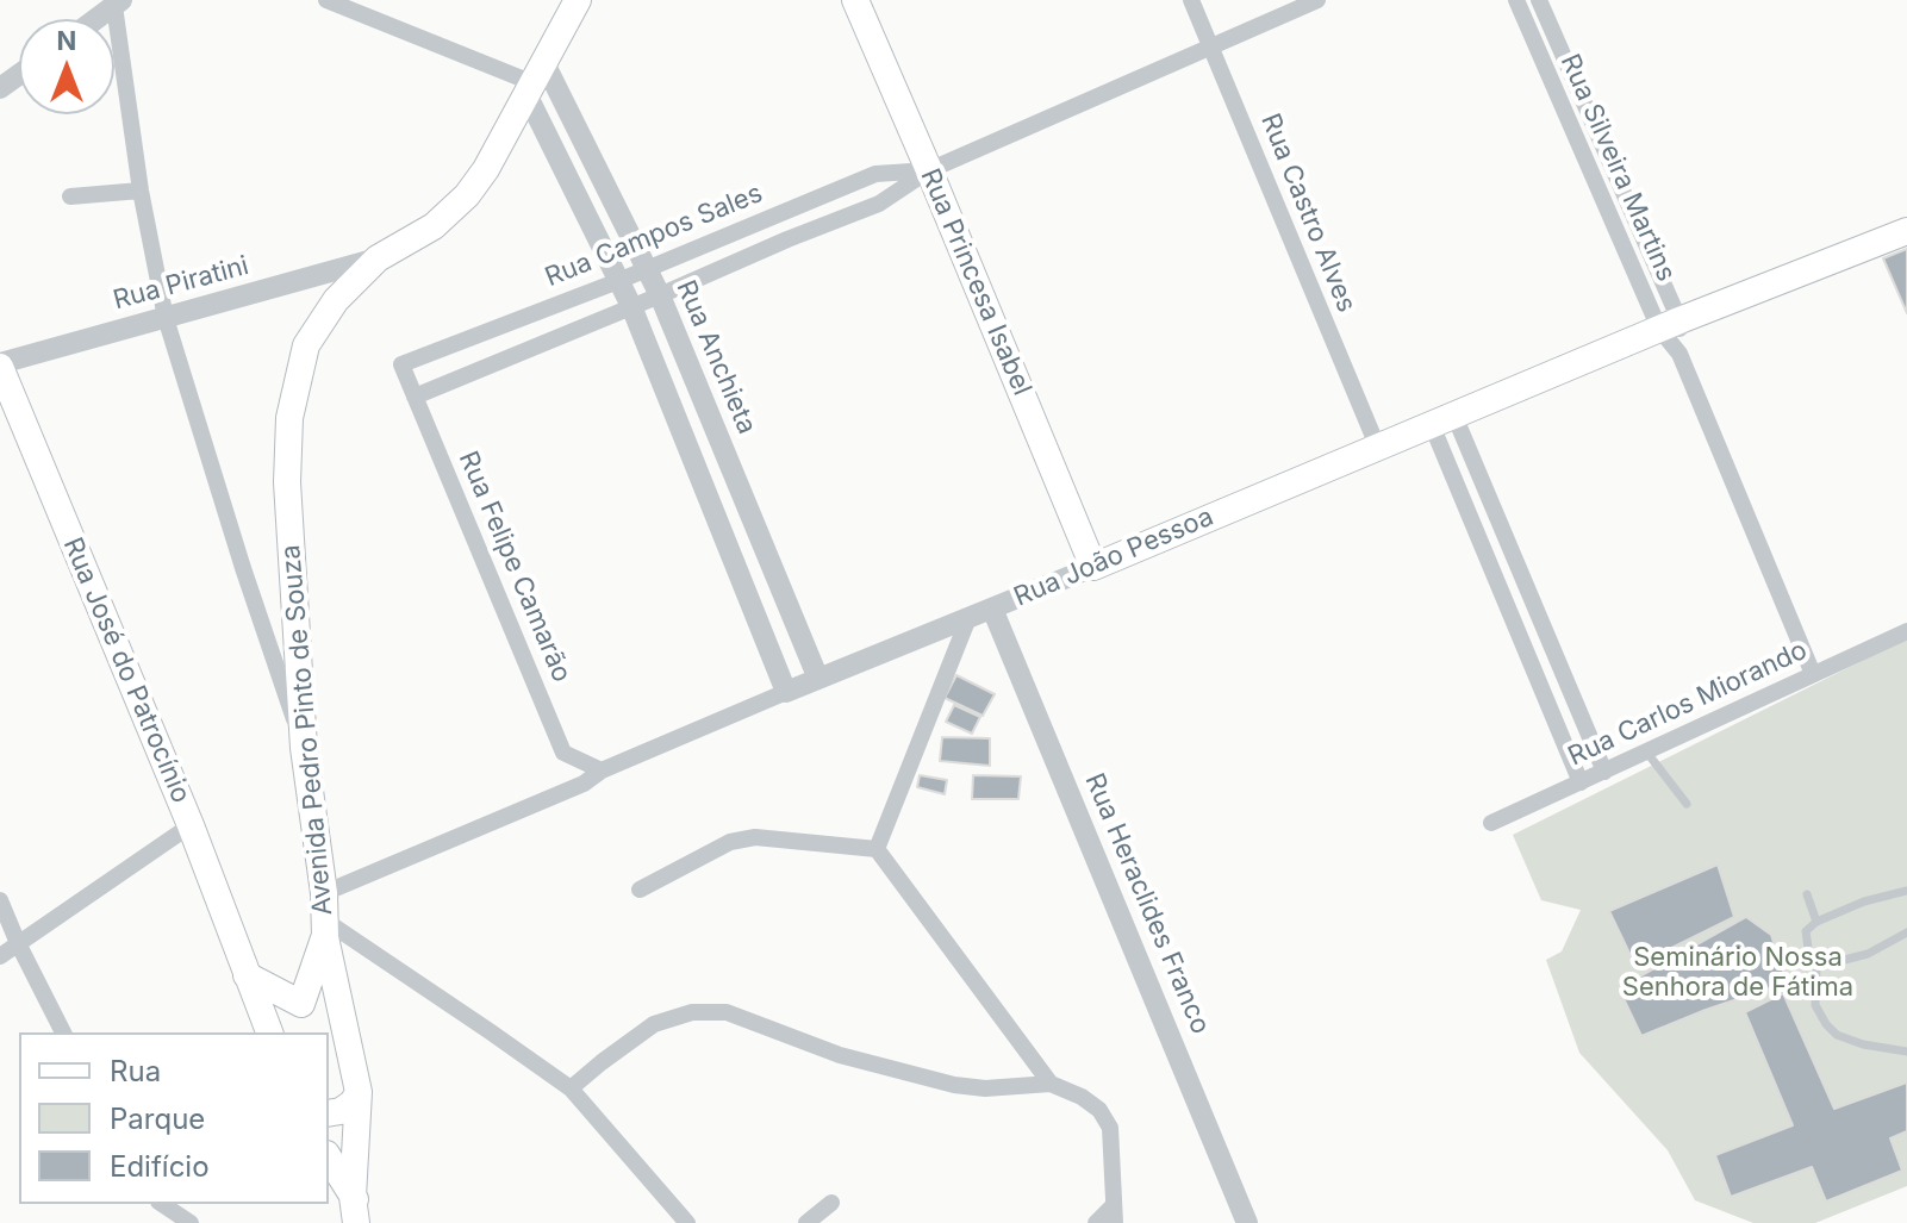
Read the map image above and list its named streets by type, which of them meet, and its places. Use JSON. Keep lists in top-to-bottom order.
{
  "streets": {
    "main road": [
      "Rua Princesa Isabel",
      "Rua João Pessoa",
      "Rua José do Patrocínio",
      "Avenida Pedro Pinto de Souza"
    ],
    "street": [
      "Rua Silveira Martins",
      "Rua Castro Alves",
      "Rua Campos Sales",
      "Rua Piratini",
      "Rua Anchieta",
      "Rua Felipe Camarão",
      "Rua Carlos Miorando",
      "Rua Heraclides Franco"
    ]
  },
  "crossings": [
    ["Rua Silveira Martins", "Rua João Pessoa"],
    ["Rua Silveira Martins", "Rua Carlos Miorando"],
    ["Rua Castro Alves", "Rua Campos Sales"],
    ["Rua Castro Alves", "Rua João Pessoa"],
    ["Rua Campos Sales", "Rua Princesa Isabel"],
    ["Rua Campos Sales", "Rua Anchieta"],
    ["Rua Campos Sales", "Rua Felipe Camarão"],
    ["Rua Princesa Isabel", "Rua João Pessoa"],
    ["Rua Piratini", "Rua José do Patrocínio"],
    ["Rua Piratini", "Avenida Pedro Pinto de Souza"],
    ["Rua Anchieta", "Rua João Pessoa"],
    ["Rua Anchieta", "Avenida Pedro Pinto de Souza"],
    ["Rua João Pessoa", "Rua Felipe Camarão"],
    ["Rua João Pessoa", "Avenida Pedro Pinto de Souza"],
    ["Rua João Pessoa", "Rua Heraclides Franco"]
  ],
  "parks": ["Seminário Nossa Senhora de Fátima"],
  "legend": ["Rua", "Parque", "Edifício"],
  "north": "top"
}
